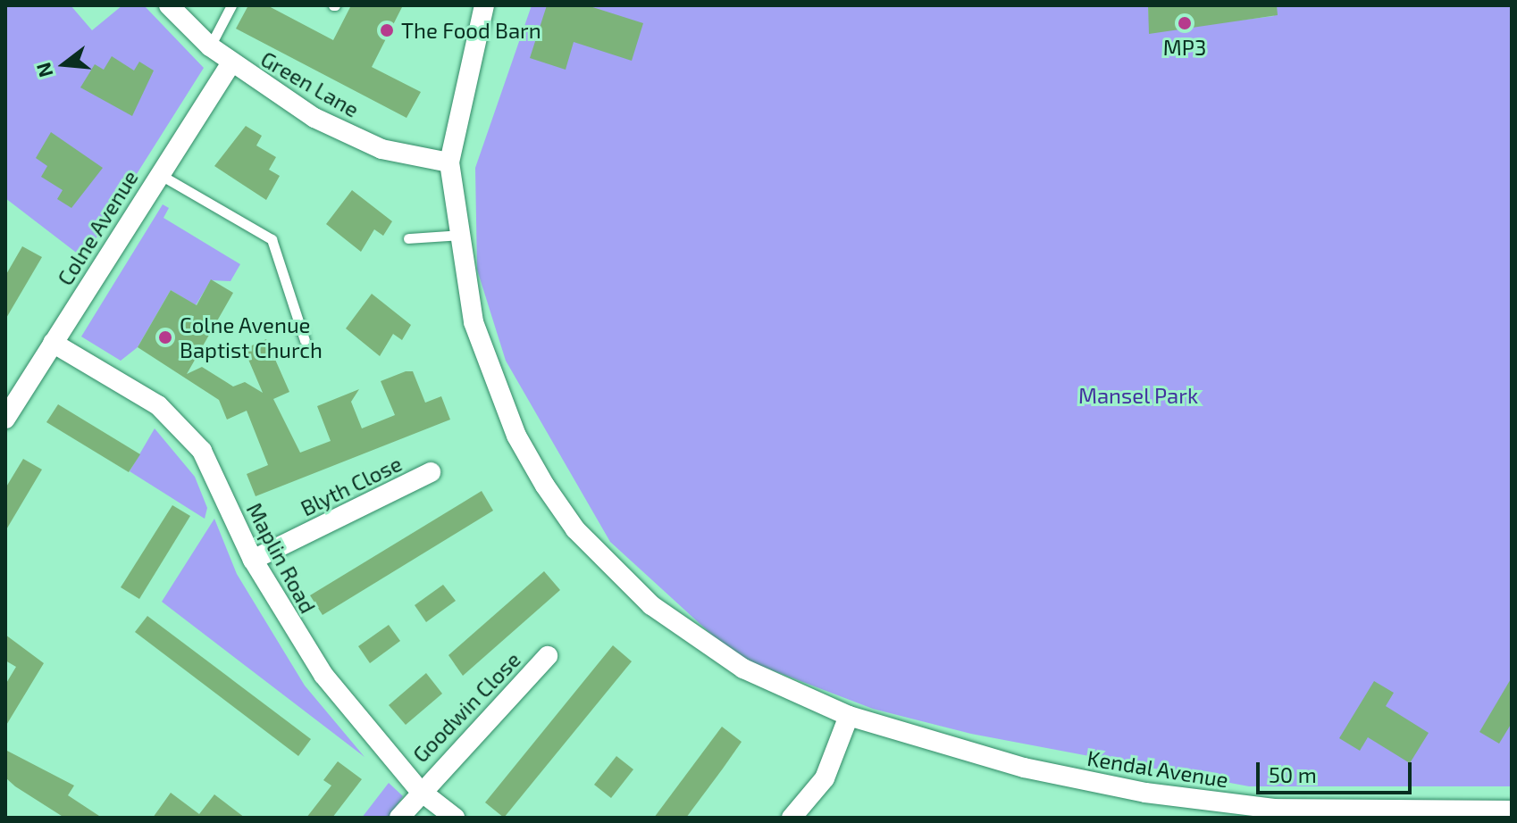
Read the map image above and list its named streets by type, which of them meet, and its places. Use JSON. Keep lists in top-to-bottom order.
{
  "streets": {
    "street": [
      "Green Lane",
      "Colne Avenue",
      "Blyth Close",
      "Maplin Road",
      "Goodwin Close",
      "Kendal Avenue"
    ]
  },
  "crossings": [
    ["Green Lane", "Colne Avenue"],
    ["Green Lane", "Kendal Avenue"],
    ["Colne Avenue", "Maplin Road"],
    ["Blyth Close", "Maplin Road"],
    ["Maplin Road", "Goodwin Close"]
  ],
  "parks": ["Mansel Park"],
  "places": ["MP3", "The Food Barn", "Colne Avenue Baptist Church"],
  "scale_bar": "50 m",
  "north": "left"
}
